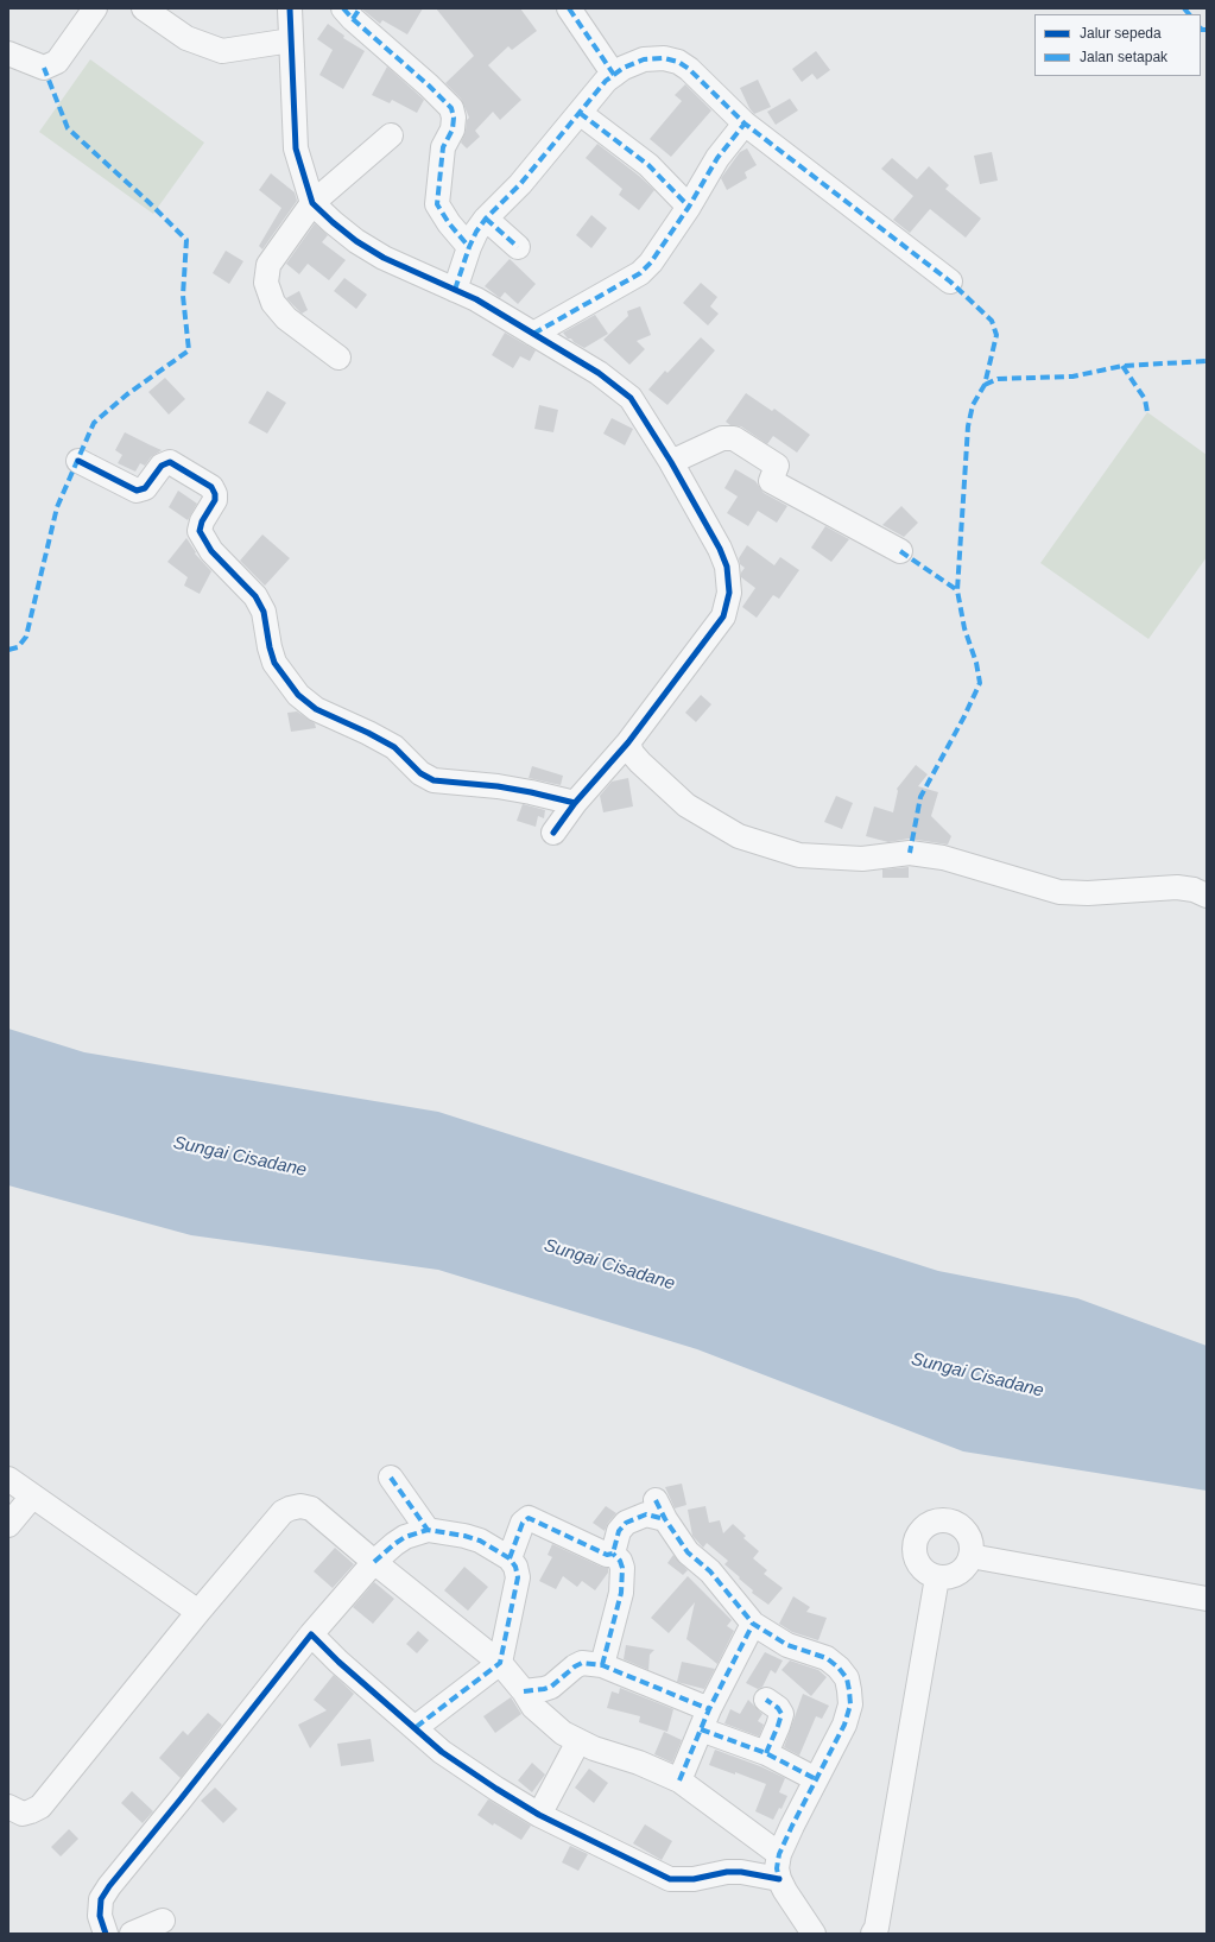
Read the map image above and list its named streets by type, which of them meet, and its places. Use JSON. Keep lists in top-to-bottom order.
{
  "water": ["Sungai Cisadane"],
  "legend": ["Jalur sepeda", "Jalan setapak"]
}
